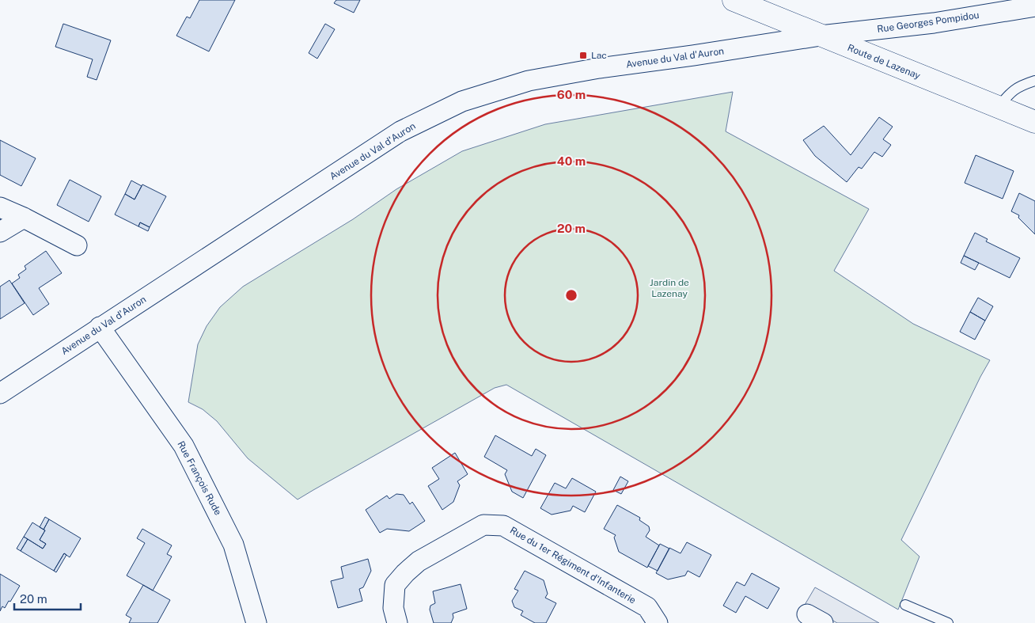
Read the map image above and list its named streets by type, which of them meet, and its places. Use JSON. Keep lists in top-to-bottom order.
{
  "streets": {
    "street": [
      "Rue Georges Pompidou",
      "Avenue du Val d'Auron",
      "Route de Lazenay",
      "Rue François Rude",
      "Rue du 1er Régiment d'Infanterie"
    ]
  },
  "crossings": [
    ["Rue Georges Pompidou", "Avenue du Val d'Auron"],
    ["Rue Georges Pompidou", "Route de Lazenay"],
    ["Avenue du Val d'Auron", "Route de Lazenay"],
    ["Avenue du Val d'Auron", "Rue François Rude"]
  ],
  "parks": ["Jardin de Lazenay"],
  "places": {
    "transit": ["Lac"]
  },
  "scale_bar": "20 m",
  "rings": ["60 m", "40 m", "20 m"]
}
